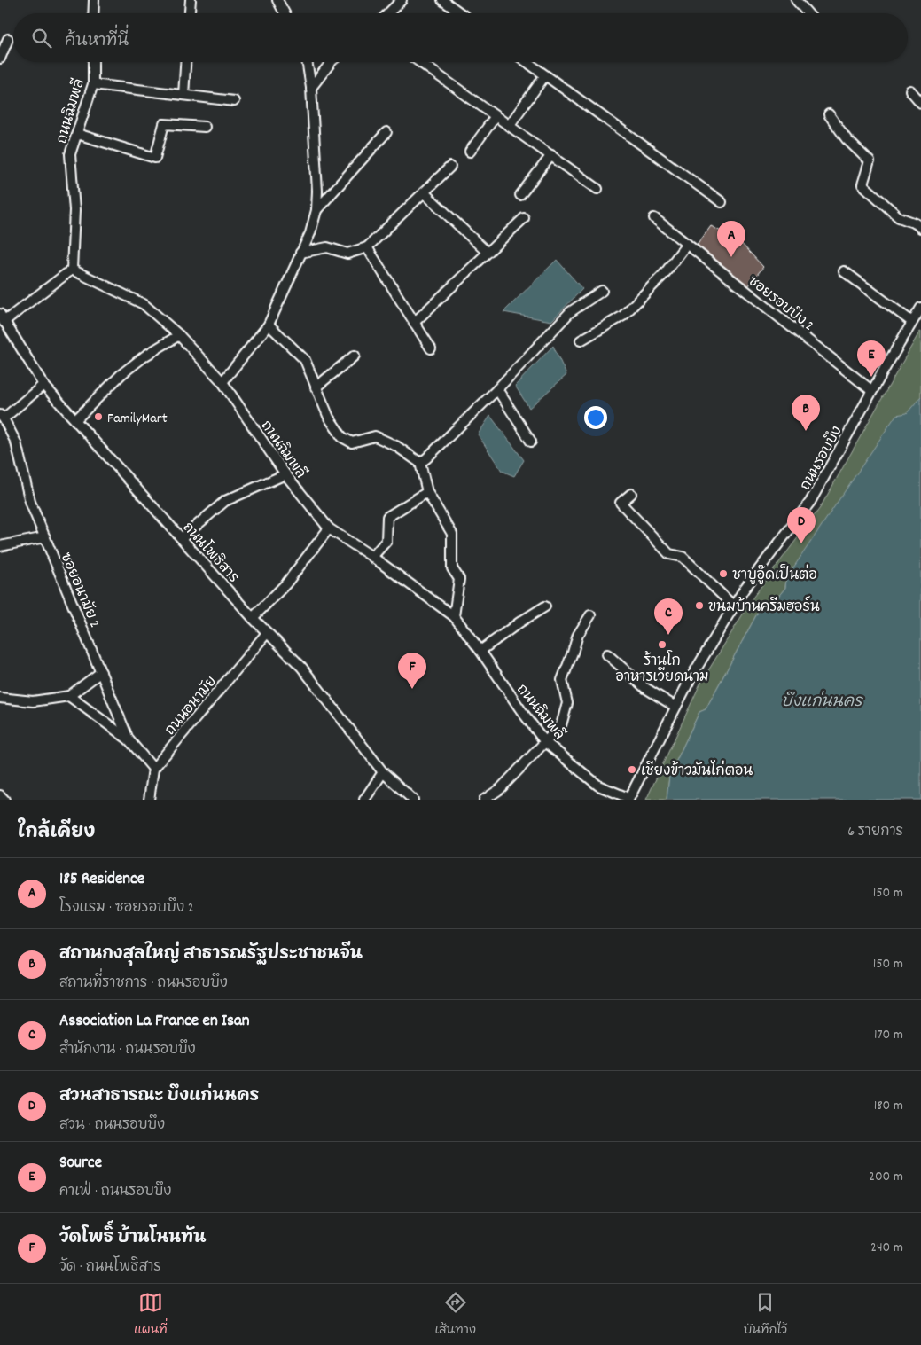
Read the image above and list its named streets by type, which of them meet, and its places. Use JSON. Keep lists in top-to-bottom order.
{
  "streets": {
    "street": [
      "ถนนฉิมพลี",
      "ซอยรอบบึง 2",
      "ถนนรอบบึง",
      "ถนนโพธิสาร",
      "ซอยอนามัย 2",
      "ถนนอนามัย"
    ]
  },
  "crossings": [
    ["ถนนฉิมพลี", "ถนนรอบบึง"],
    ["ซอยรอบบึง 2", "ถนนรอบบึง"],
    ["ถนนโพธิสาร", "ถนนอนามัย"],
    ["ซอยอนามัย 2", "ถนนอนามัย"]
  ],
  "water": ["บึงแก่นนคร"],
  "places": [
    "FamilyMart",
    "ชาบูอู๊ดเป็นต่อ",
    "ขนมบ้านครีมฮอร์น",
    "ร้านโก อาหารเวียดนาม",
    "เชียงข้าวมันไก่ตอน"
  ],
  "page": {
    "search": "ค้นหาที่นี่",
    "pins": [
      "A",
      "E",
      "B",
      "D",
      "C",
      "F"
    ],
    "heading": ["ใกล้เคียง", "6 รายการ"],
    "list": [
      {
        "mark": "A",
        "name": "185 Residence",
        "note": "โรงแรม · ซอยรอบบึง 2",
        "value": "150 m"
      },
      {
        "mark": "B",
        "name": "สถานกงสุลใหญ่ สาธารณรัฐประชาชนจีน",
        "note": "สถานที่ราชการ · ถนนรอบบึง",
        "value": "150 m"
      },
      {
        "mark": "C",
        "name": "Association La France en Isan",
        "note": "สำนักงาน · ถนนรอบบึง",
        "value": "170 m"
      },
      {
        "mark": "D",
        "name": "สวนสาธารณะ บึงแก่นนคร",
        "note": "สวน · ถนนรอบบึง",
        "value": "180 m"
      },
      {
        "mark": "E",
        "name": "Source",
        "note": "คาเฟ่ · ถนนรอบบึง",
        "value": "200 m"
      },
      {
        "mark": "F",
        "name": "วัดโพธิ์ บ้านโนนทัน",
        "note": "วัด · ถนนโพธิสาร",
        "value": "240 m"
      }
    ],
    "nav": ["แผนที่", "เส้นทาง", "บันทึกไว้"]
  }
}
